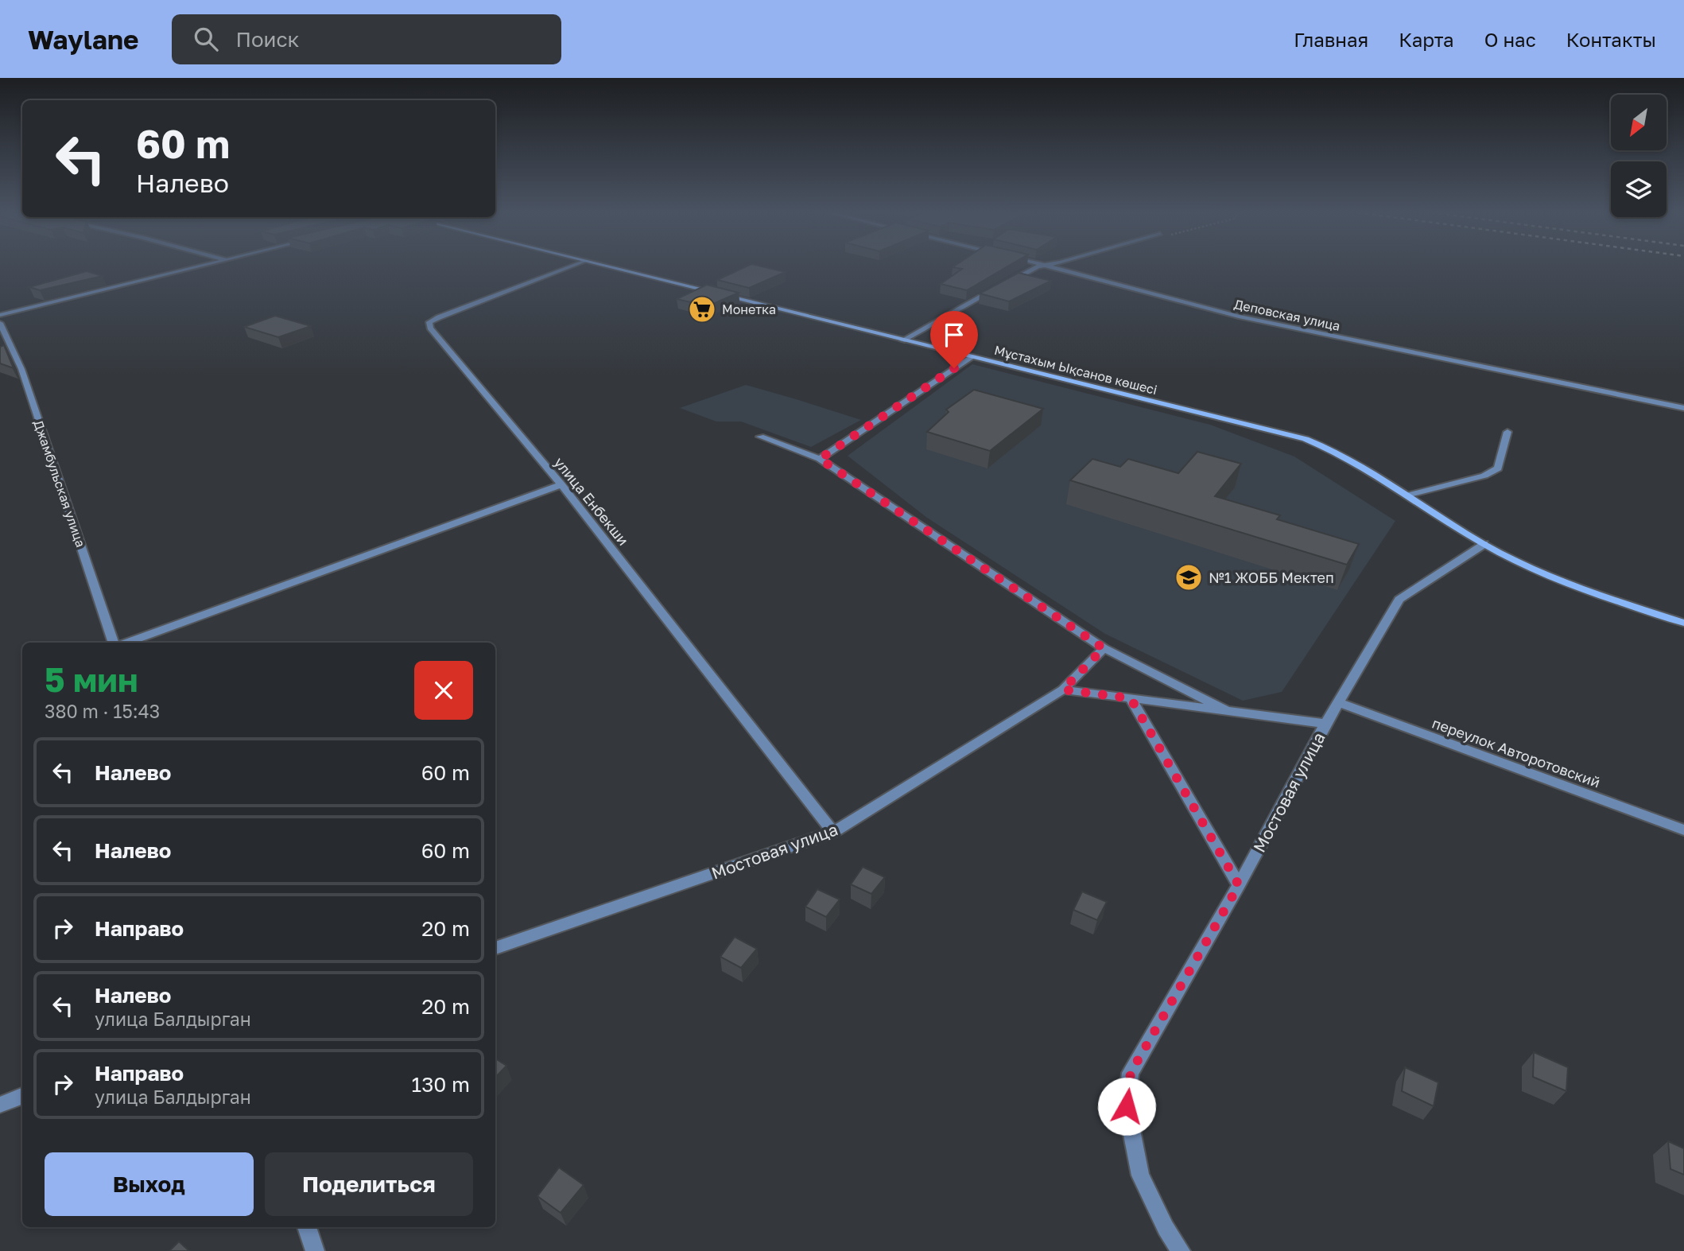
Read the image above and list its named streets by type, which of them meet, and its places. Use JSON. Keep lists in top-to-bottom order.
{
  "streets": {
    "main road": ["Мұстахым Ықсанов көшесі"],
    "street": [
      "Деповская улица",
      "Джамбульская улица",
      "улица Енбекши",
      "переулок Авторотовский",
      "Мостовая улица"
    ]
  },
  "crossings": [
    ["Мұстахым Ықсанов көшесі", "Мостовая улица"],
    ["улица Енбекши", "Мостовая улица"],
    ["переулок Авторотовский", "Мостовая улица"]
  ],
  "places": {
    "supermarket": ["Монетка"],
    "school or university": ["№1 ЖОББ Мектеп"]
  },
  "north": "bottom left",
  "page": {
    "header": "Waylane",
    "search": "Поиск",
    "nav": [
      "Главная",
      "Карта",
      "О нас",
      "Контакты"
    ],
    "turn": ["60 m", "Налево"],
    "heading": ["5 мин", "380 m · 15:43"],
    "list": [
      {
        "name": "Налево",
        "value": "60 m"
      },
      {
        "name": "Налево",
        "value": "60 m"
      },
      {
        "name": "Направо",
        "value": "20 m"
      },
      {
        "name": "Налево",
        "note": "улица Балдырган",
        "value": "20 m"
      },
      {
        "name": "Направо",
        "note": "улица Балдырган",
        "value": "130 m"
      }
    ],
    "buttons": ["Выход", "Поделиться"]
  }
}
